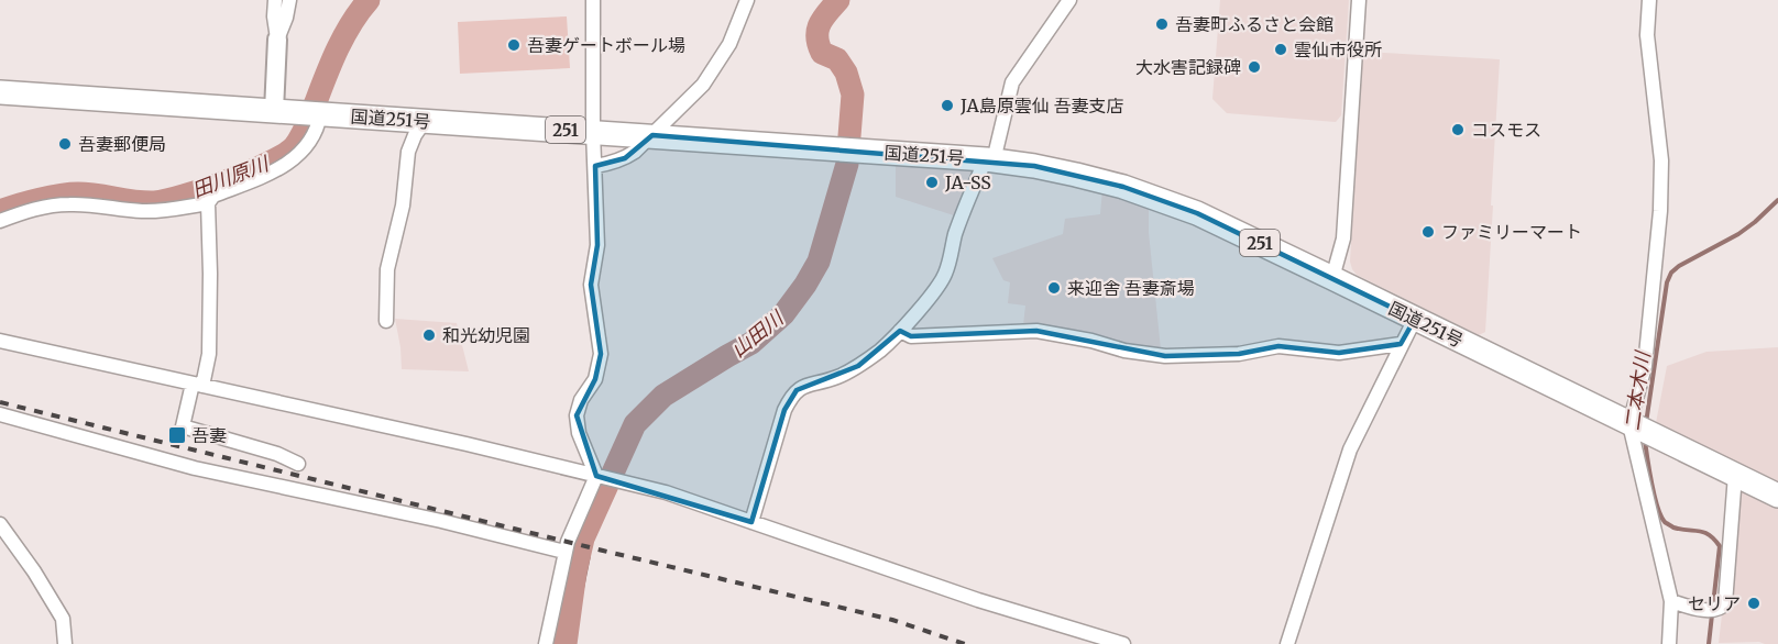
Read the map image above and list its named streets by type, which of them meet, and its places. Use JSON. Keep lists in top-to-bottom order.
{
  "streets": {
    "highway": ["国道251号", "251"]
  },
  "water": ["田川原川", "山田川", "二本木川"],
  "places": {
    "other": [
      "吾妻町ふるさと会館",
      "吾妻ゲートボール場",
      "雲仙市役所",
      "大水害記録碑",
      "JA島原雲仙 吾妻支店",
      "コスモス",
      "吾妻郵便局",
      "JA-SS",
      "ファミリーマート",
      "来迎舎 吾妻斎場",
      "和光幼児園",
      "セリア"
    ],
    "transit": ["吾妻"]
  }
}
